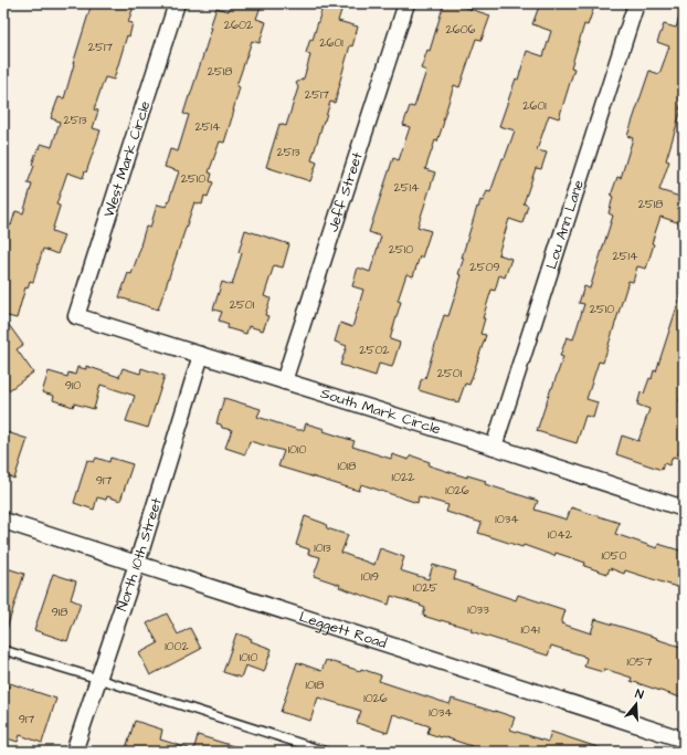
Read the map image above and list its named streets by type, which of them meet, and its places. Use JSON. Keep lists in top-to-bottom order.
{
  "streets": {
    "street": [
      "West Mark Circle",
      "Jeff Street",
      "Lou Ann Lane",
      "South Mark Circle",
      "North 10th Street",
      "Leggett Road"
    ]
  },
  "crossings": [
    ["West Mark Circle", "South Mark Circle"],
    ["Jeff Street", "South Mark Circle"],
    ["Lou Ann Lane", "South Mark Circle"],
    ["South Mark Circle", "North 10th Street"],
    ["North 10th Street", "Leggett Road"]
  ],
  "house_numbers": [
    "2602",
    "2606",
    "2601",
    "2517",
    "2518",
    "2517",
    "2601",
    "2513",
    "2514",
    "2513",
    "2510",
    "2514",
    "2518",
    "2510",
    "2514",
    "2509",
    "2501",
    "2510",
    "2502",
    "2501",
    "910",
    "1010",
    "1018",
    "1022",
    "917",
    "1026",
    "1034",
    "1042",
    "1013",
    "1050",
    "1019",
    "1025",
    "1033",
    "918",
    "1041",
    "1002",
    "1010",
    "1057",
    "1018",
    "1026",
    "1034",
    "917"
  ],
  "north": "top"
}
